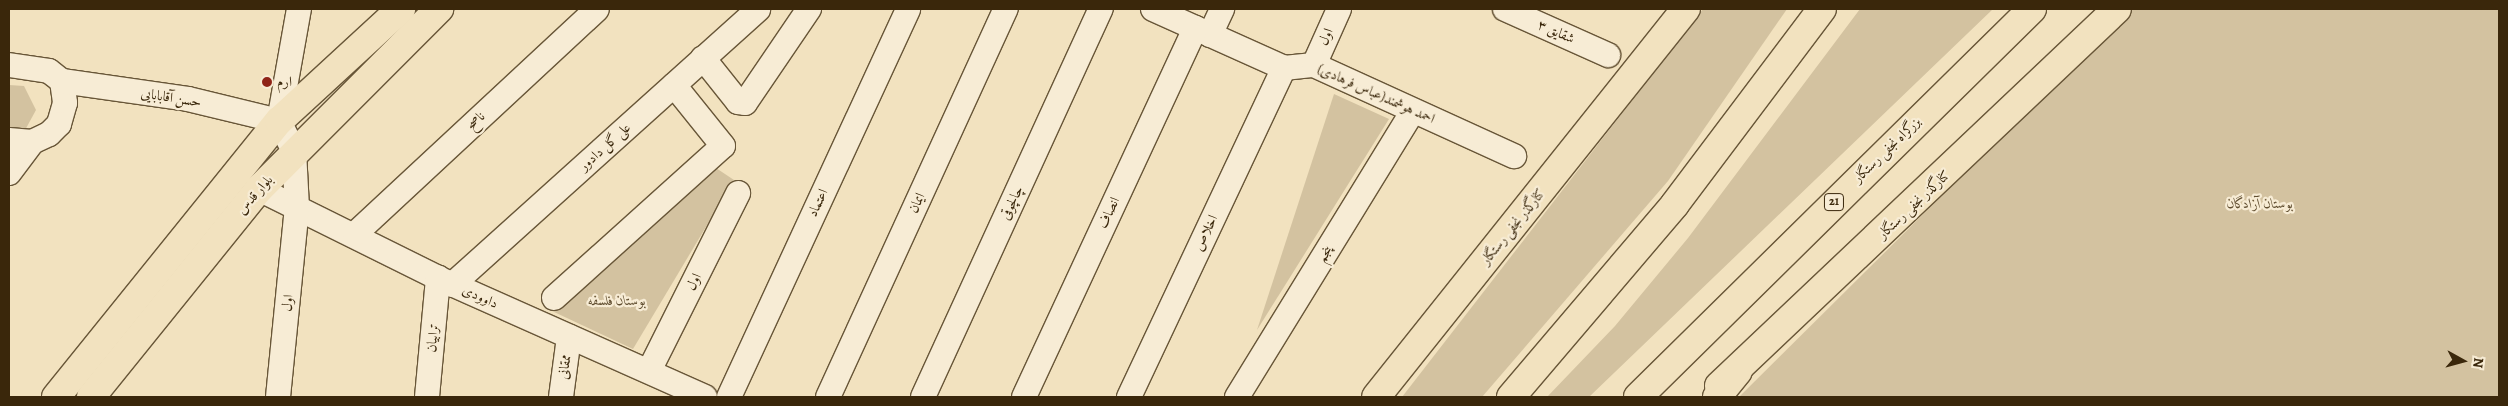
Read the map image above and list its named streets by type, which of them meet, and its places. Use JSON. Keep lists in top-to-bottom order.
{
  "streets": {
    "main road": [
      "بزرگراه نجفی رستگار",
      "بلوار قدس",
      "21",
      "کنارگذر نجفی رستگار"
    ],
    "street": [
      "شقایق ۳",
      "اول",
      "احمد هوشمند(عباس فرهادی)",
      "حسن آقابابایی",
      "ناصح",
      "علی گل دادور",
      "اعتماد",
      "ایمان",
      "چالچوقی",
      "انصاف",
      "اخلاص",
      "پنجم",
      "داوودی",
      "ترابیان",
      "ممقانی"
    ]
  },
  "crossings": [
    ["اول", "احمد هوشمند(عباس فرهادی)"],
    ["اول", "بلوار قدس"],
    ["اول", "داوودی"],
    ["احمد هوشمند(عباس فرهادی)", "انصاف"],
    ["احمد هوشمند(عباس فرهادی)", "اخلاص"],
    ["احمد هوشمند(عباس فرهادی)", "پنجم"],
    ["حسن آقابابایی", "بلوار قدس"],
    ["ناصح", "داوودی"],
    ["علی گل دادور", "داوودی"],
    ["علی گل دادور", "ترابیان"],
    ["بلوار قدس", "داوودی"],
    ["داوودی", "ترابیان"],
    ["داوودی", "ممقانی"]
  ],
  "parks": ["بوستان آزادگان", "بوستان فلسفه"],
  "places": ["ارم"],
  "north": "right"
}
